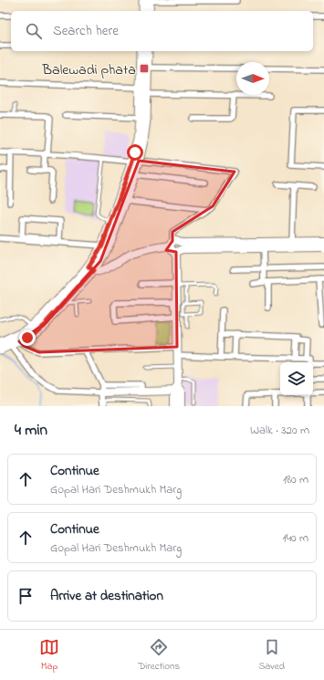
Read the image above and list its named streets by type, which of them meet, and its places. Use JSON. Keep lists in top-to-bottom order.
{
  "places": {
    "transit": ["Balewadi phata"]
  },
  "north": "right",
  "page": {
    "search": "Search here",
    "heading": ["4 min", "Walk · 320 m"],
    "list": [
      ["Continue", "Gopal Hari Deshmukh Marg", "180 m"],
      ["Continue", "Gopal Hari Deshmukh Marg", "140 m"],
      "Arrive at destination"
    ],
    "nav": ["Map", "Directions", "Saved"]
  }
}
